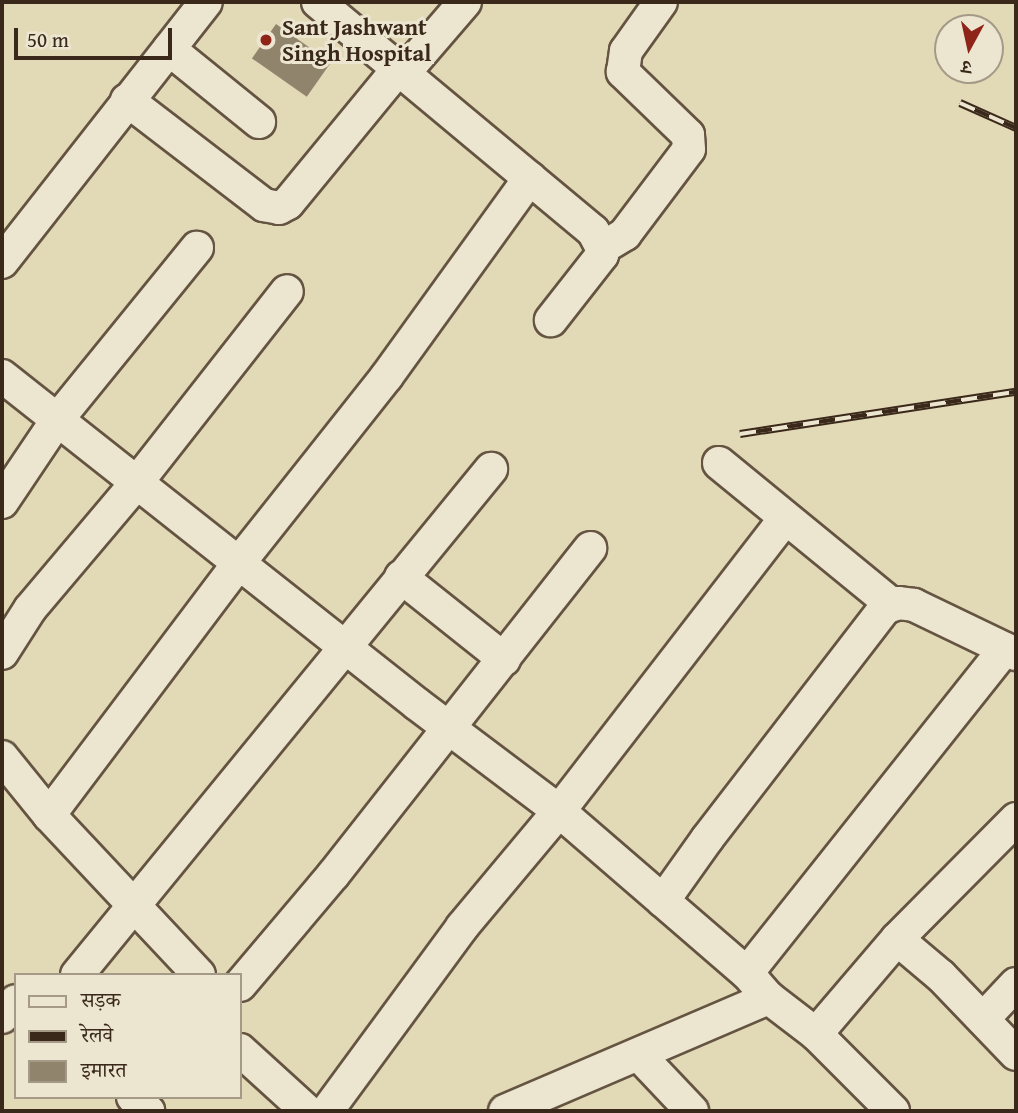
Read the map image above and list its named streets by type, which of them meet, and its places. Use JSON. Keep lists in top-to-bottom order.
{
  "places": ["Sant Jashwant Singh Hospital"],
  "legend": ["सड़क", "रेलवे", "इमारत"],
  "scale_bar": "50 m",
  "north": "bottom"
}
